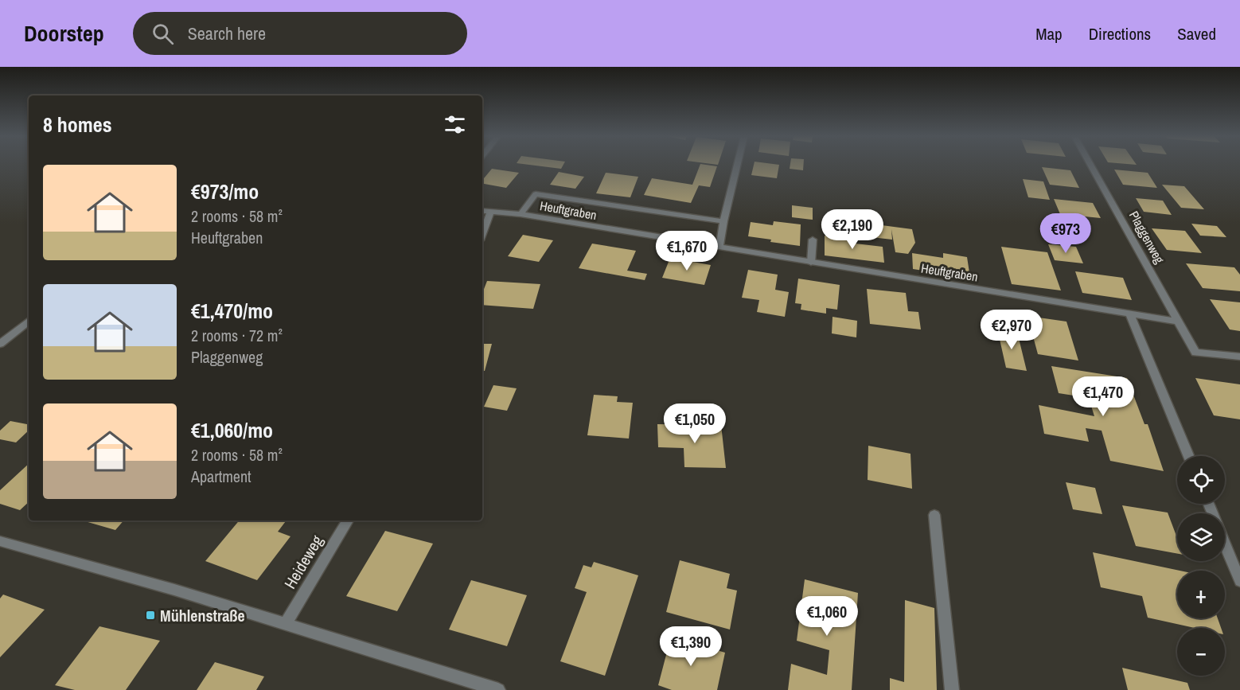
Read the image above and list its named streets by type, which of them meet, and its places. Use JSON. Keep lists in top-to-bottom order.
{
  "streets": {
    "street": ["Heuftgraben", "Plaggenweg", "Heideweg"]
  },
  "crossings": [
    ["Heuftgraben", "Plaggenweg"]
  ],
  "places": {
    "transit": ["Mühlenstraße"]
  },
  "page": {
    "header": "Doorstep",
    "search": "Search here",
    "nav": ["Map", "Directions", "Saved"],
    "heading": "8 homes",
    "list": [
      {
        "name": "€973/mo",
        "note": "2 rooms · 58 m² · Heuftgraben"
      },
      {
        "name": "€1,470/mo",
        "note": "2 rooms · 72 m² · Plaggenweg"
      },
      {
        "name": "€1,060/mo",
        "note": "2 rooms · 58 m² · Apartment"
      }
    ],
    "price": [
      "€2,190",
      "€973",
      "€1,670",
      "€2,970",
      "€1,470",
      "€1,050",
      "€1,060",
      "€1,390"
    ],
    "map_buttons": ["+", "−"]
  }
}
